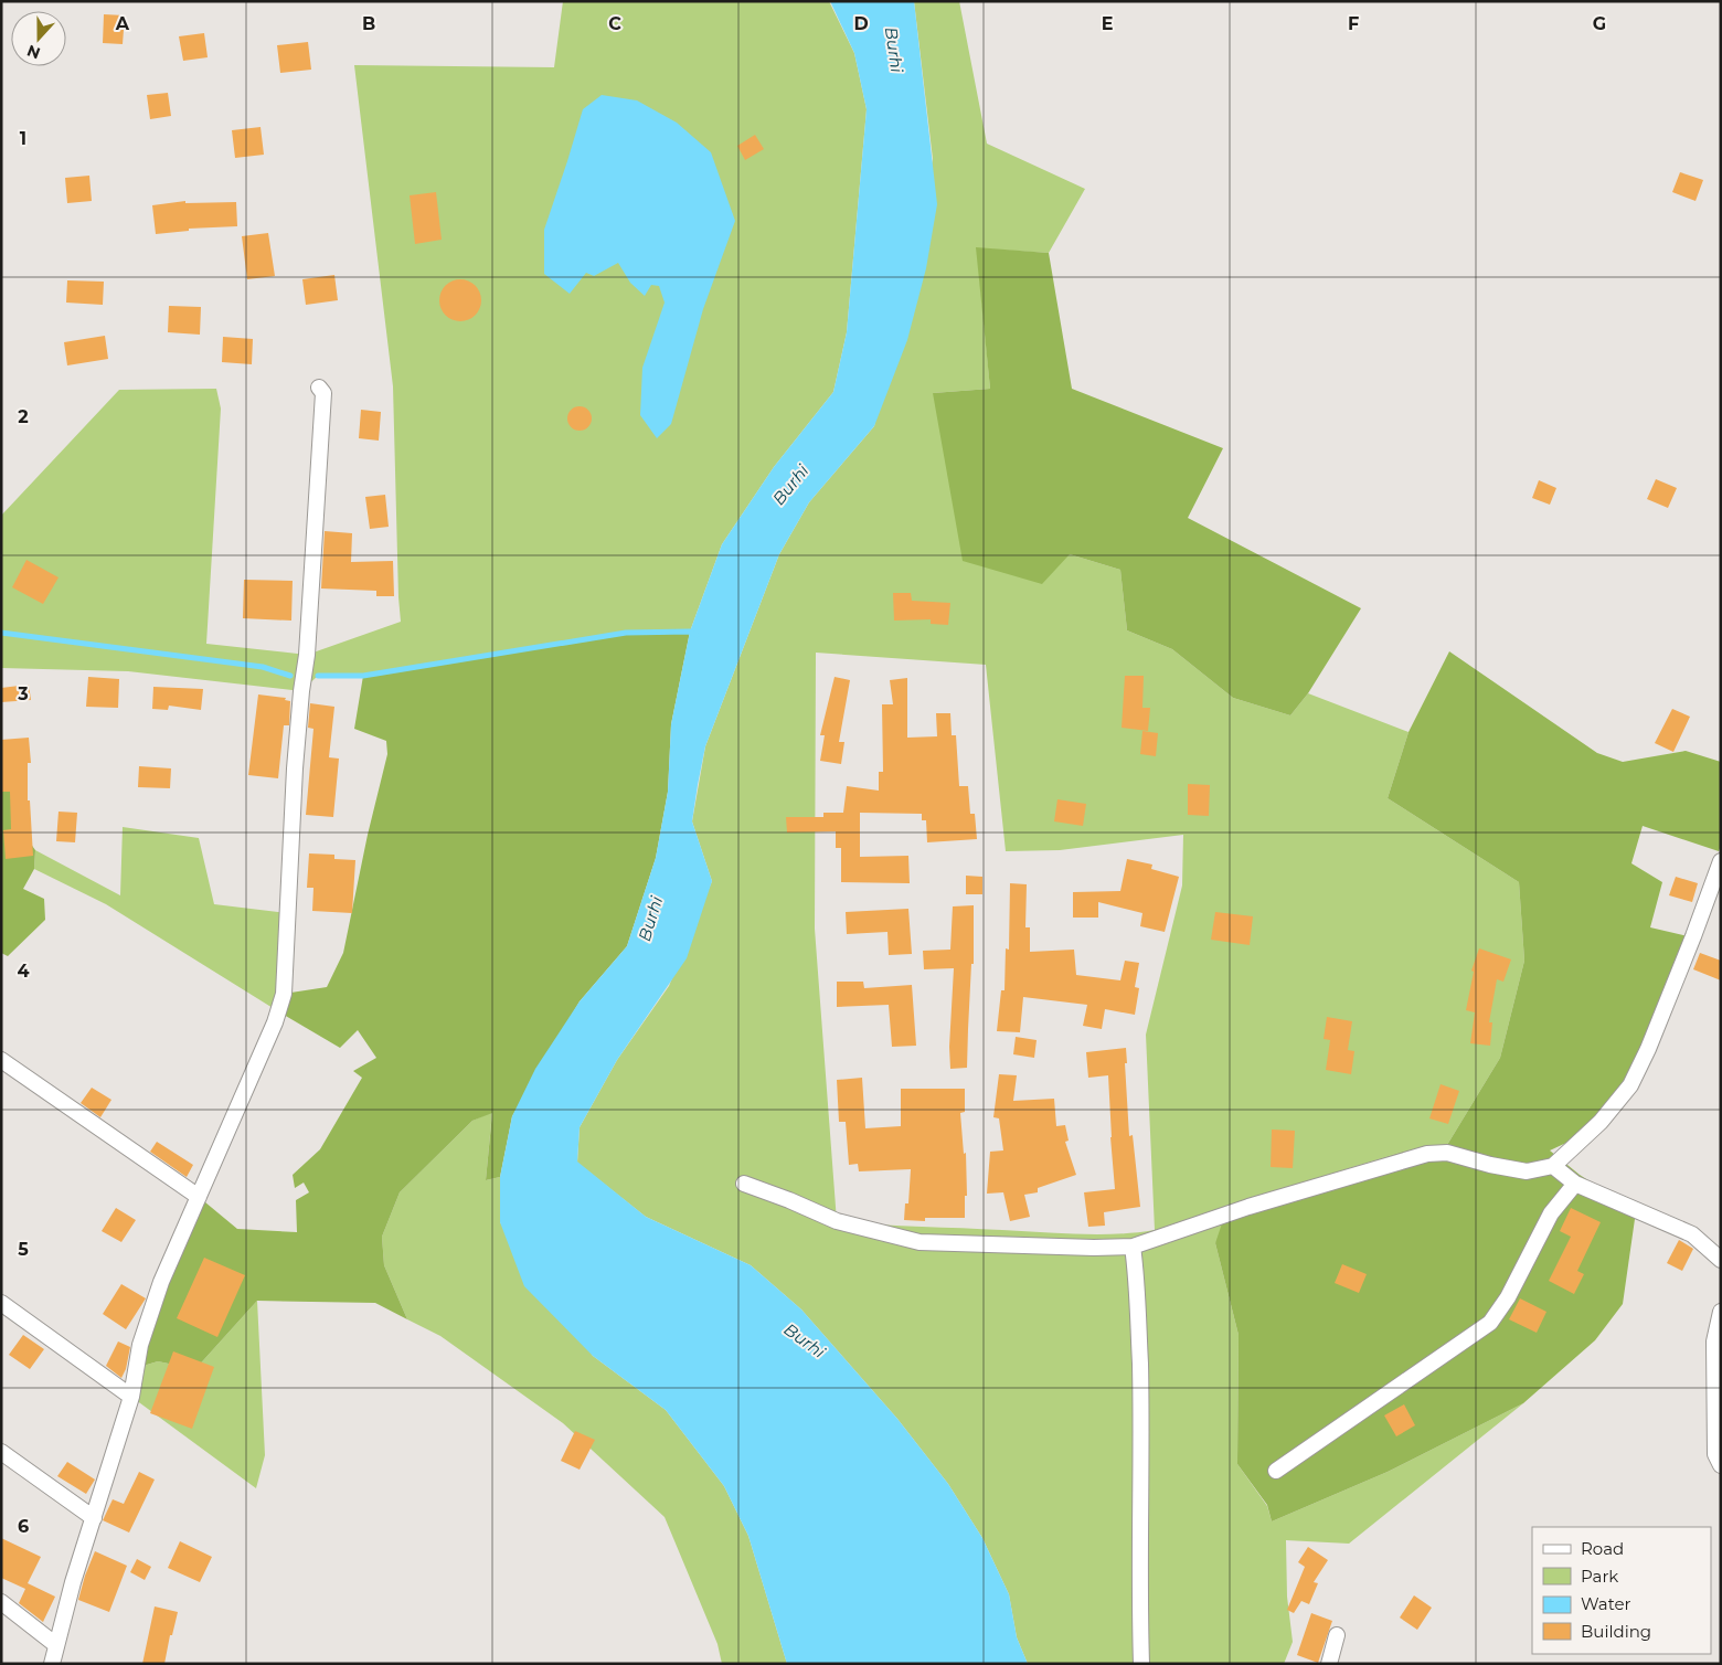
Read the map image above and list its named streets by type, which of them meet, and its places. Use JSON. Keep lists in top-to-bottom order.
{
  "water": ["Burhi"],
  "legend": [
    "Road",
    "Park",
    "Water",
    "Building"
  ],
  "north": "bottom",
  "grid": {
    "columns": [
      "A",
      "B",
      "C",
      "D",
      "E",
      "F",
      "G"
    ],
    "rows": [
      "1",
      "2",
      "3",
      "4",
      "5",
      "6"
    ]
  }
}
